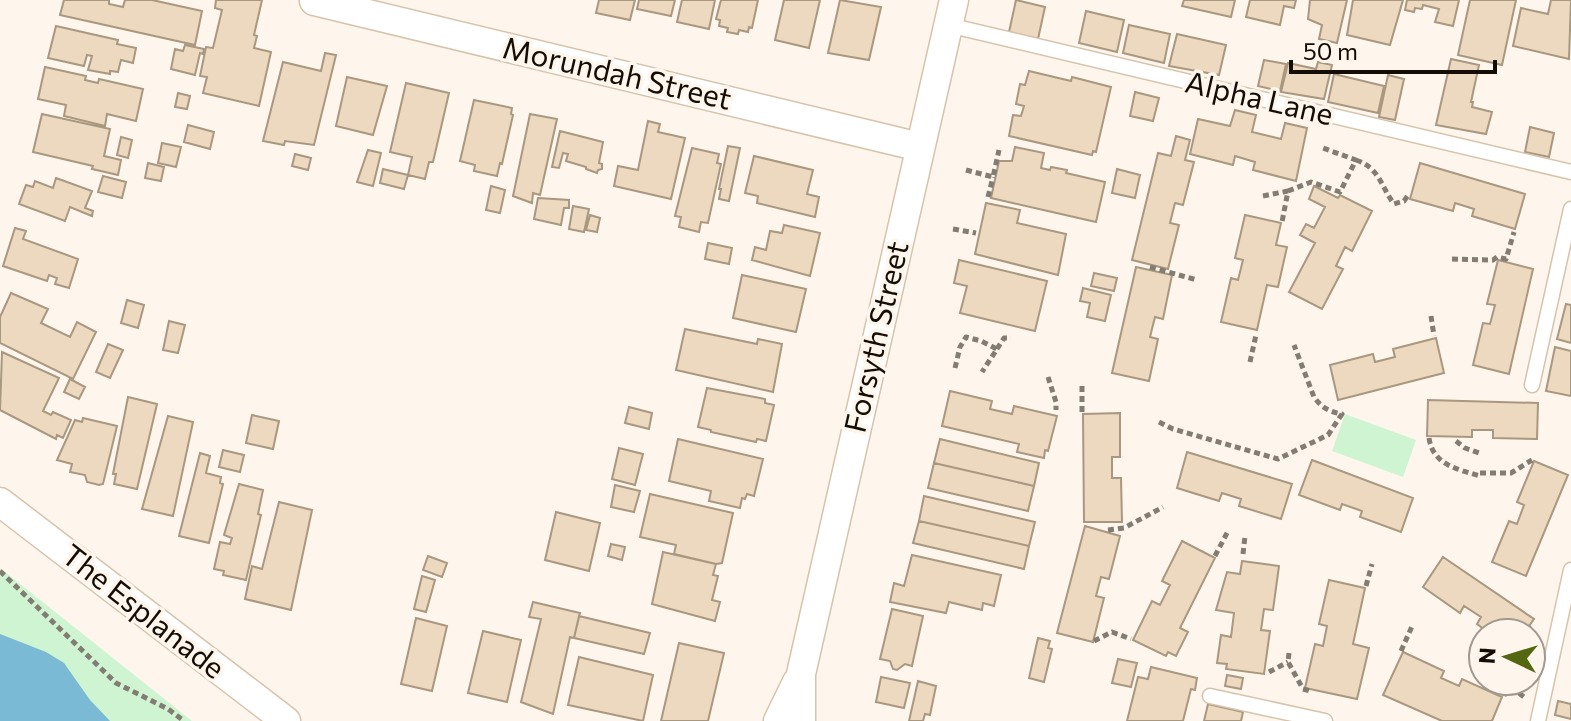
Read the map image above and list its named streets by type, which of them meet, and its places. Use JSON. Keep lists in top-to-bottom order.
{
  "streets": {
    "street": ["Morundah Street", "Forsyth Street", "The Esplanade"],
    "lane": ["Alpha Lane"]
  },
  "crossings": [
    ["Morundah Street", "Forsyth Street"],
    ["Alpha Lane", "Forsyth Street"]
  ],
  "scale_bar": "50 m",
  "north": "left"
}
